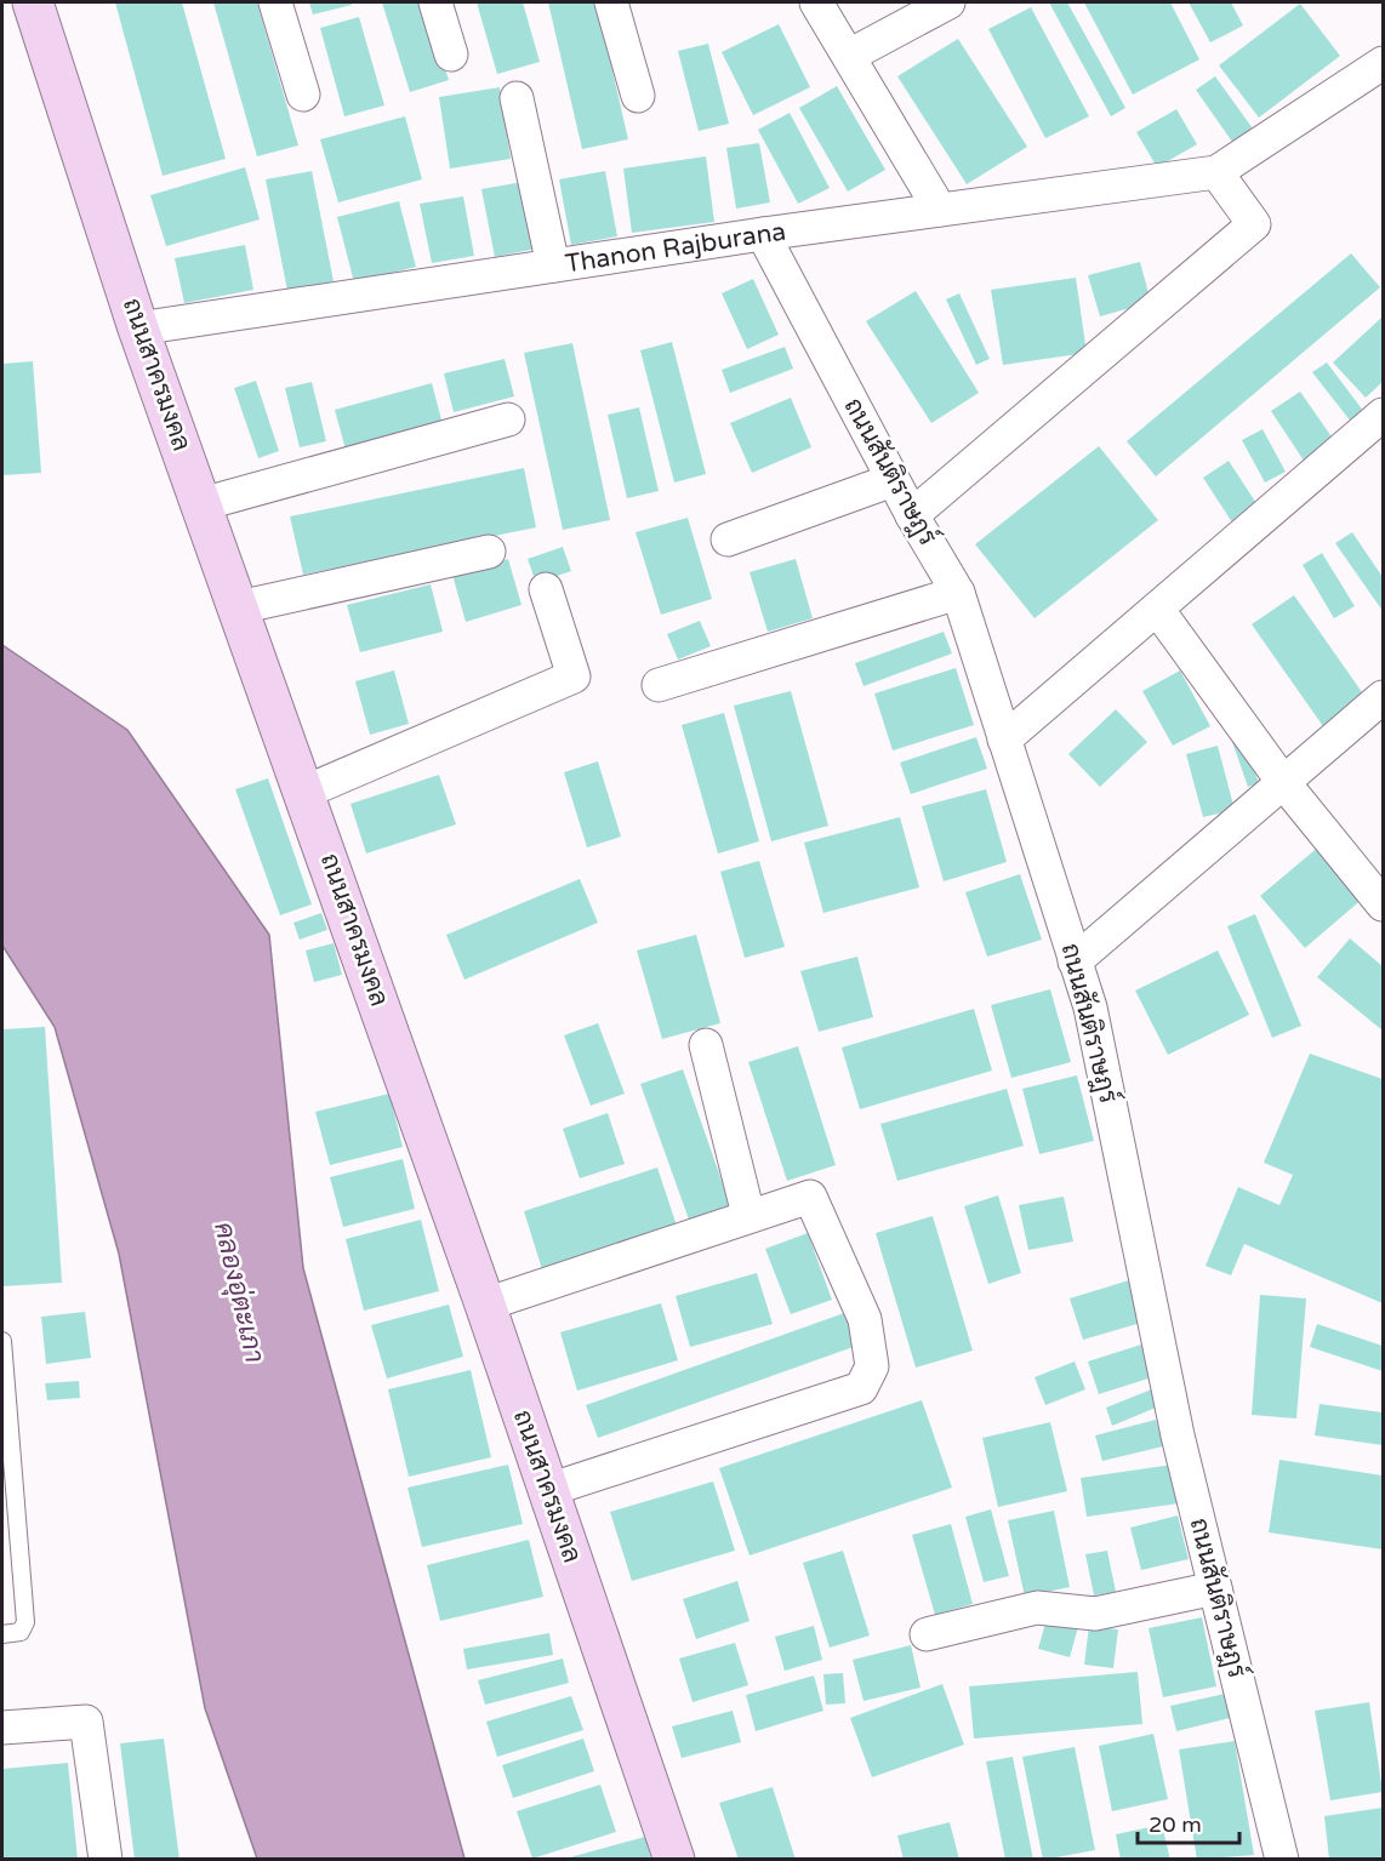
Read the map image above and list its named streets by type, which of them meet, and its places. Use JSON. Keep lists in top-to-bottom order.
{
  "streets": {
    "street": ["Thanon Rajburana", "ถนนสาครมงคล", "ถนนสันติราษฎร์"]
  },
  "crossings": [
    ["Thanon Rajburana", "ถนนสาครมงคล"],
    ["Thanon Rajburana", "ถนนสันติราษฎร์"]
  ],
  "water": ["คลองอุ่ตะเภา"],
  "scale_bar": "20 m"
}
